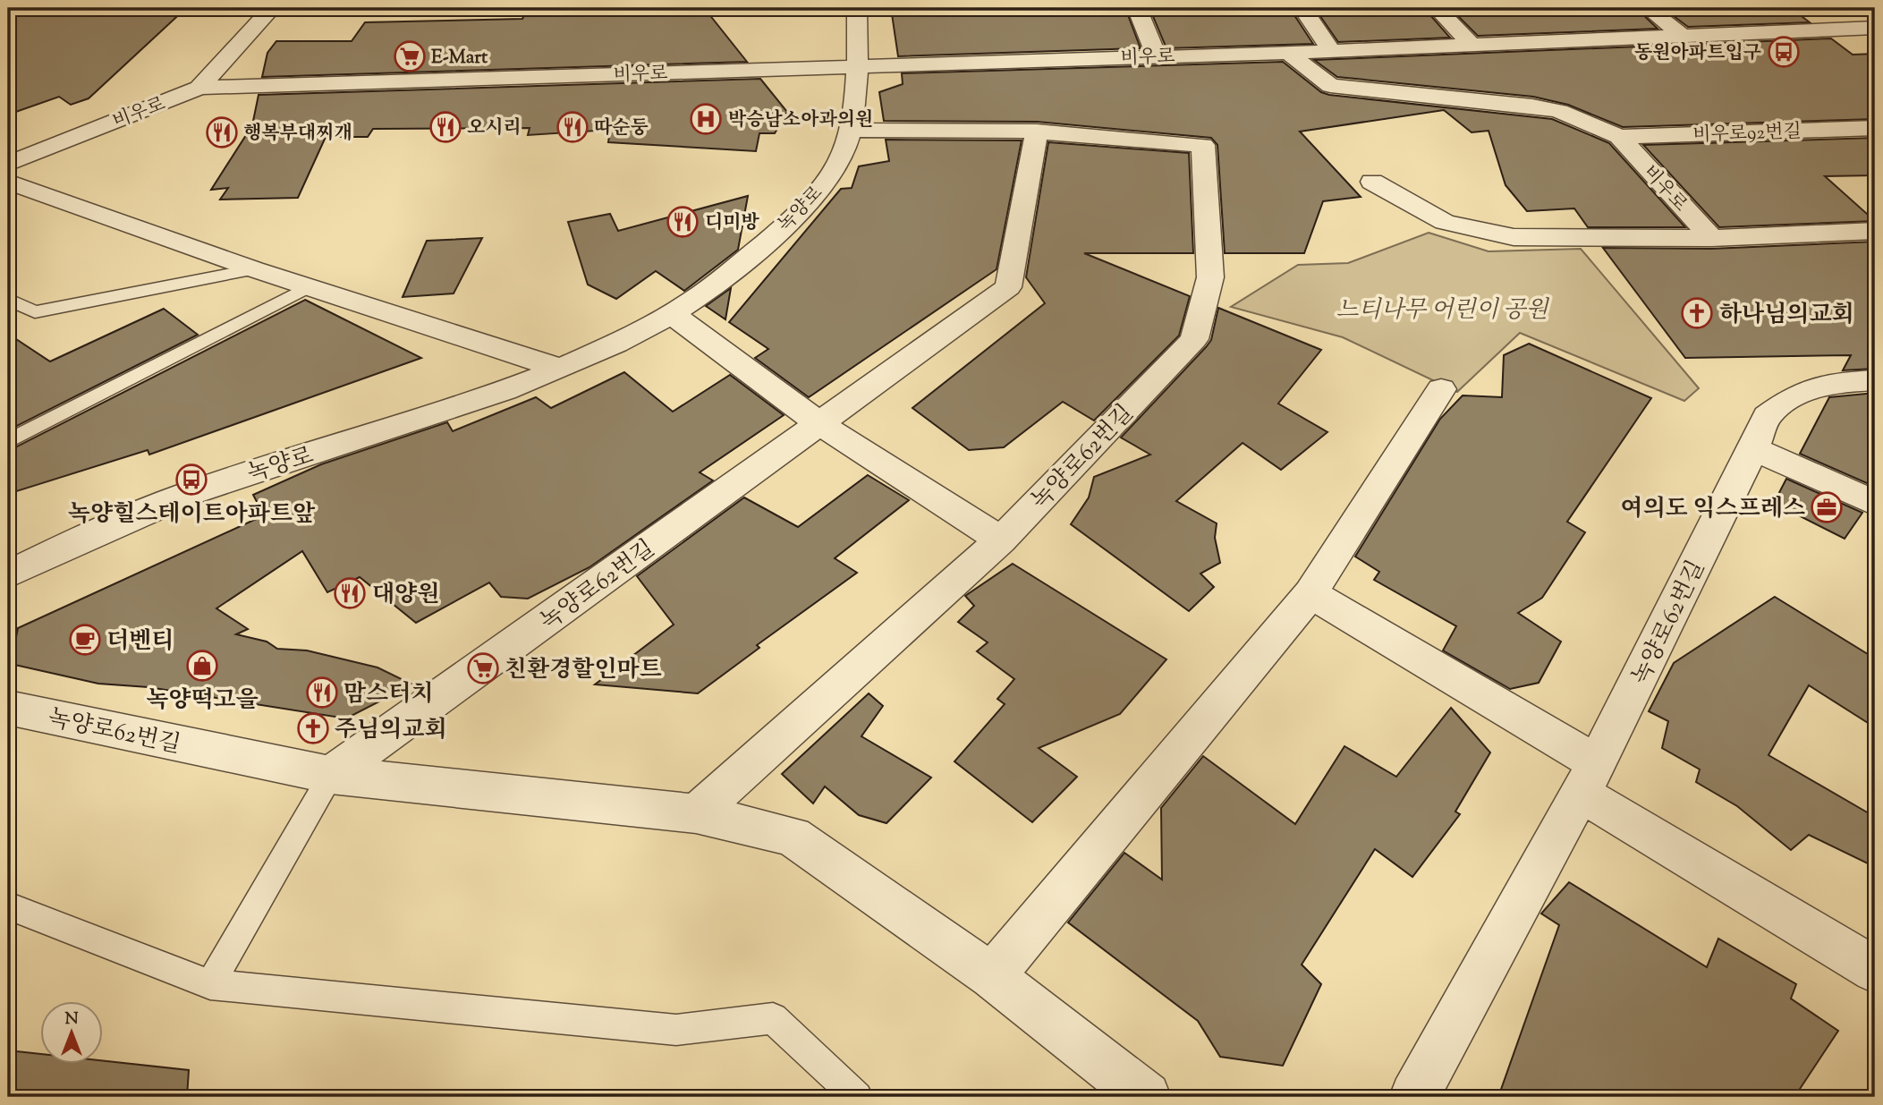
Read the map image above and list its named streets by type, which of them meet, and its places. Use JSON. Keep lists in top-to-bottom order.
{
  "streets": {
    "street": [
      "비우로",
      "비우로92번길",
      "녹양로",
      "녹양로62번길"
    ]
  },
  "crossings": [
    ["비우로", "비우로92번길"],
    ["비우로", "녹양로"],
    ["녹양로", "녹양로62번길"]
  ],
  "parks": ["느티나무 어린이 공원"],
  "places": {
    "bus stop": ["동원아파트입구", "녹양힐스테이트아파트앞"],
    "supermarket": ["E-Mart", "친환경할인마트"],
    "hospital": ["박승남소아과의원"],
    "restaurant": [
      "오시리",
      "따순둥",
      "행복부대찌개",
      "디미방",
      "대양원",
      "맘스터치"
    ],
    "church": ["하나님의교회", "주님의교회"],
    "office": ["여의도 익스프레스"],
    "cafe": ["더벤티"],
    "shop": ["녹양떡고을"]
  },
  "north": "top"
}
